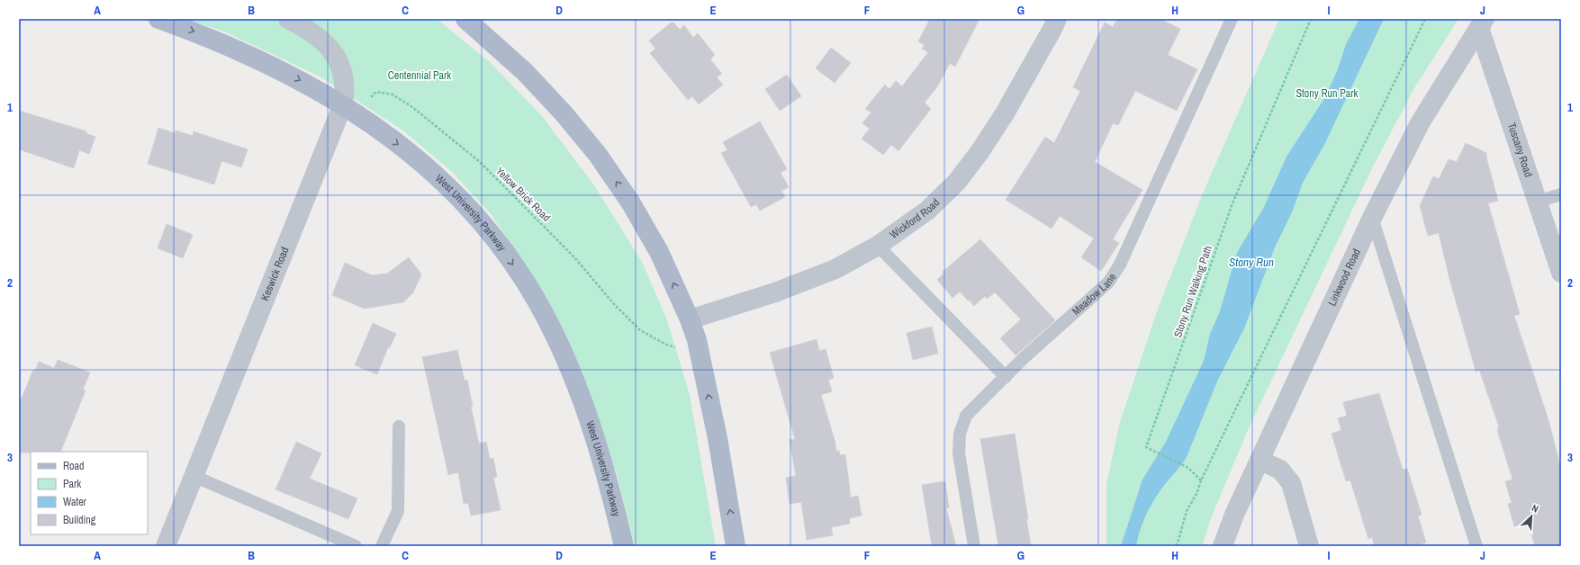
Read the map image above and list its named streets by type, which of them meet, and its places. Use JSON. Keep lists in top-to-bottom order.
{
  "streets": {
    "main road": ["West University Parkway"],
    "street": [
      "Tuscany Road",
      "Wickford Road",
      "Keswick Road",
      "Linkwood Road"
    ],
    "lane": ["Meadow Lane"],
    "path": ["Yellow Brick Road", "Stony Run Walking Path"]
  },
  "crossings": [
    ["Tuscany Road", "Linkwood Road"],
    ["Yellow Brick Road", "West University Parkway"],
    ["Yellow Brick Road", "Keswick Road"],
    ["West University Parkway", "Keswick Road"]
  ],
  "water": ["Stony Run"],
  "parks": ["Centennial Park", "Stony Run Park"],
  "legend": [
    "Road",
    "Park",
    "Water",
    "Building"
  ],
  "north": "top right",
  "grid": {
    "columns": [
      "A",
      "B",
      "C",
      "D",
      "E",
      "F",
      "G",
      "H",
      "I",
      "J"
    ],
    "rows": ["1", "2", "3"]
  }
}
